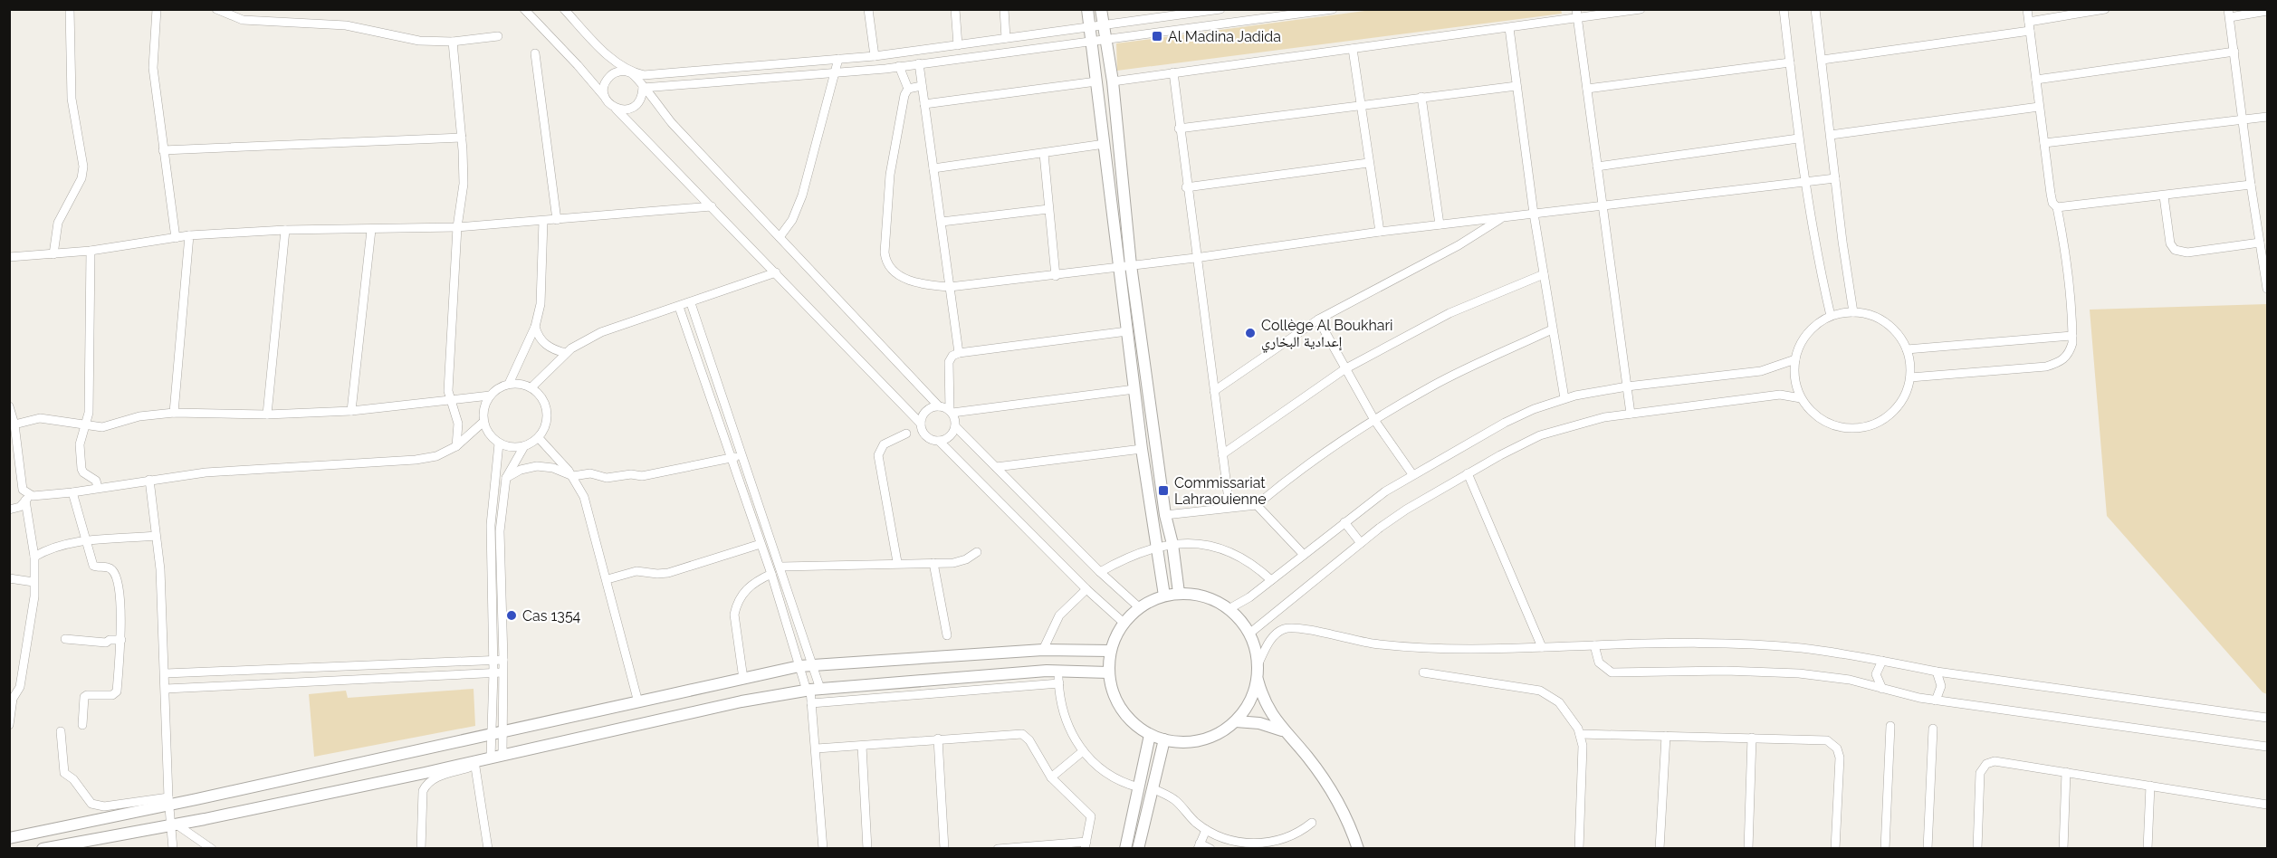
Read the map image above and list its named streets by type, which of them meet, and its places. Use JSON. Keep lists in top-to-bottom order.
{
  "places": {
    "transit": ["Al Madina Jadida", "Commissariat Lahraouienne"],
    "other": ["Collège Al Boukhari إعدادية البخاري", "Cas 1354"]
  }
}
